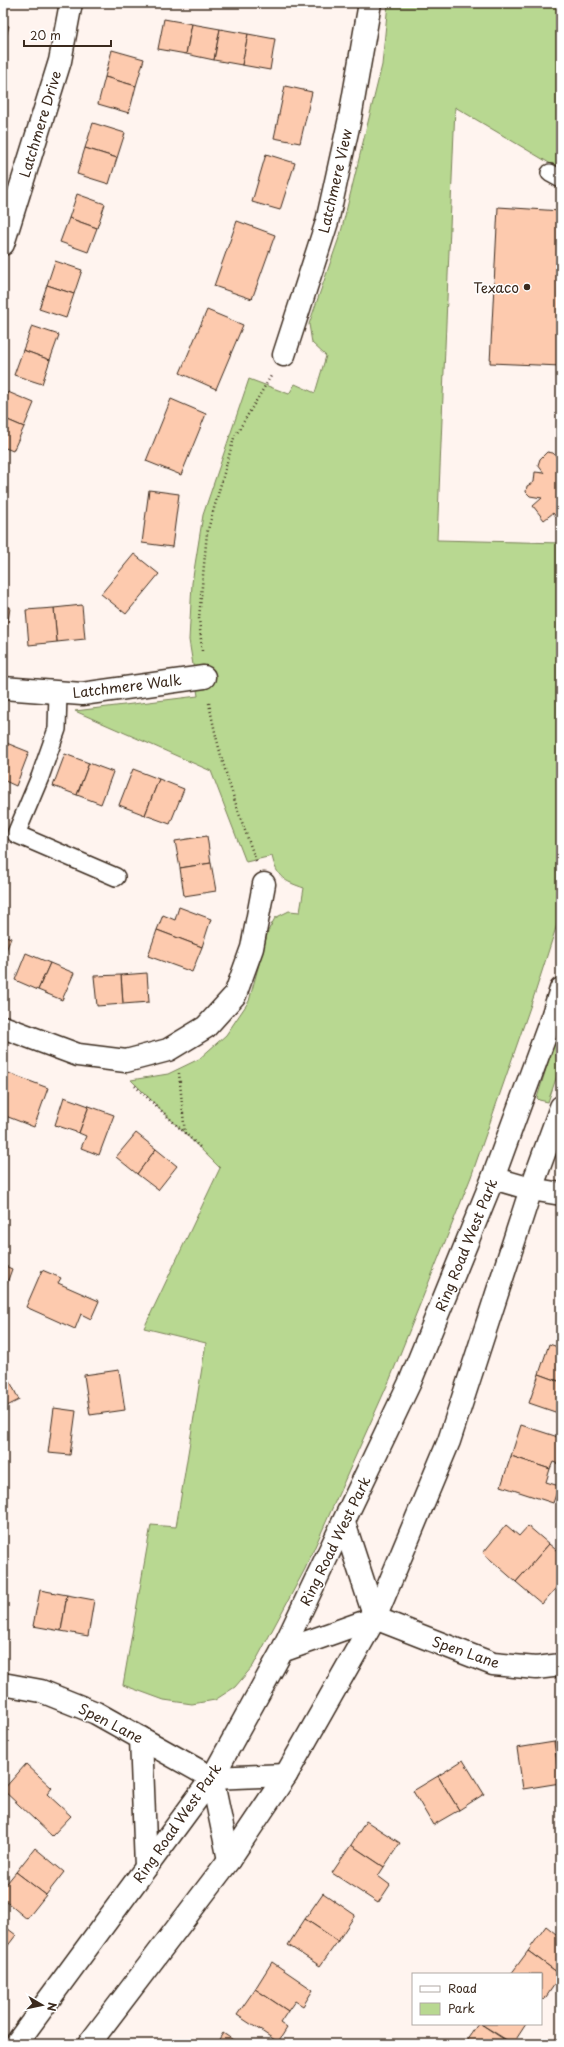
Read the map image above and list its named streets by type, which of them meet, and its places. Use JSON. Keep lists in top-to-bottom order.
{
  "streets": {
    "main road": [
      "Latchmere Drive",
      "Latchmere View",
      "Latchmere Walk",
      "Ring Road West Park",
      "Spen Lane"
    ]
  },
  "crossings": [
    ["Ring Road West Park", "Spen Lane"]
  ],
  "places": ["Texaco"],
  "legend": ["Road", "Park"],
  "scale_bar": "20 m",
  "north": "right"
}
